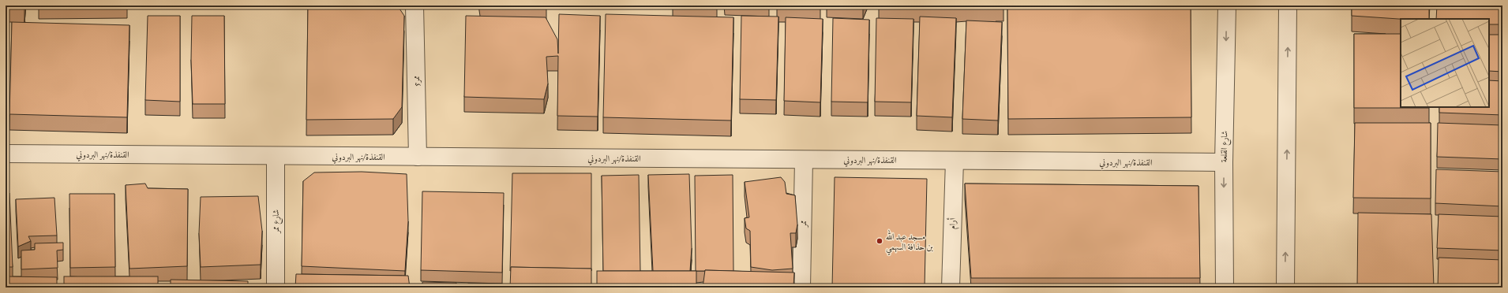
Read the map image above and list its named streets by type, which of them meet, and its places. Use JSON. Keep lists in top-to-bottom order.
{
  "streets": {
    "street": [
      "ممر5",
      "شارع القلعة",
      "القنفذة/نهر البردوني",
      "شارع ممر",
      "ممر",
      "أرام"
    ]
  },
  "crossings": [
    ["ممر5", "القنفذة/نهر البردوني"],
    ["شارع القلعة", "القنفذة/نهر البردوني"],
    ["القنفذة/نهر البردوني", "شارع ممر"],
    ["القنفذة/نهر البردوني", "ممر"],
    ["القنفذة/نهر البردوني", "أرام"]
  ],
  "places": ["مسجد عبد الله بن حذافة السهمي"]
}
